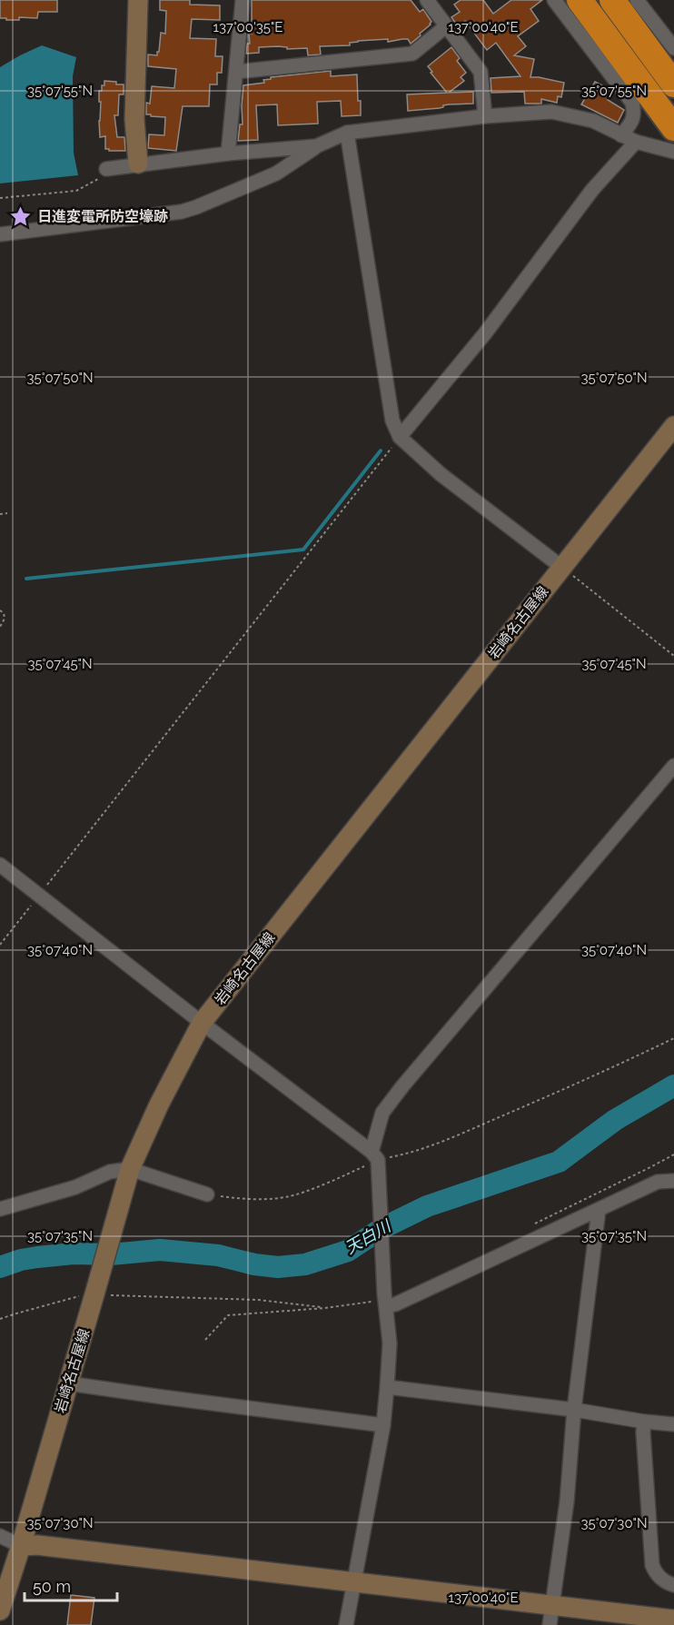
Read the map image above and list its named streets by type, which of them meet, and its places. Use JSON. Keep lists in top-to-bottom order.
{
  "streets": {
    "main road": ["岩崎名古屋線"]
  },
  "water": ["天白川"],
  "places": {
    "place": ["日進変電所防空壕跡"]
  },
  "scale_bar": "50 m",
  "coordinates": [
    "137°00'35\"E",
    "137°00'40\"E",
    "35°07'55\"N",
    "35°07'50\"N",
    "35°07'45\"N",
    "35°07'40\"N",
    "35°07'35\"N",
    "35°07'30\"N"
  ]
}
